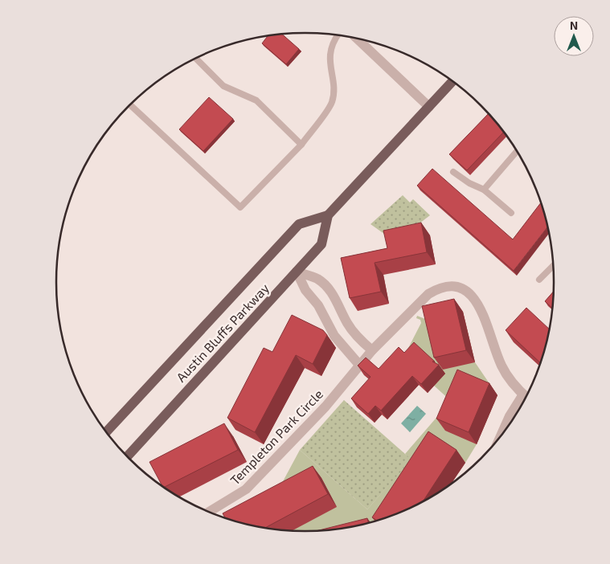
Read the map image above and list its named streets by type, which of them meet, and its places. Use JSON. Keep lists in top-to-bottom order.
{
  "streets": {
    "main road": ["Austin Bluffs Parkway"],
    "street": ["Templeton Park Circle"]
  },
  "north": "top"
}
